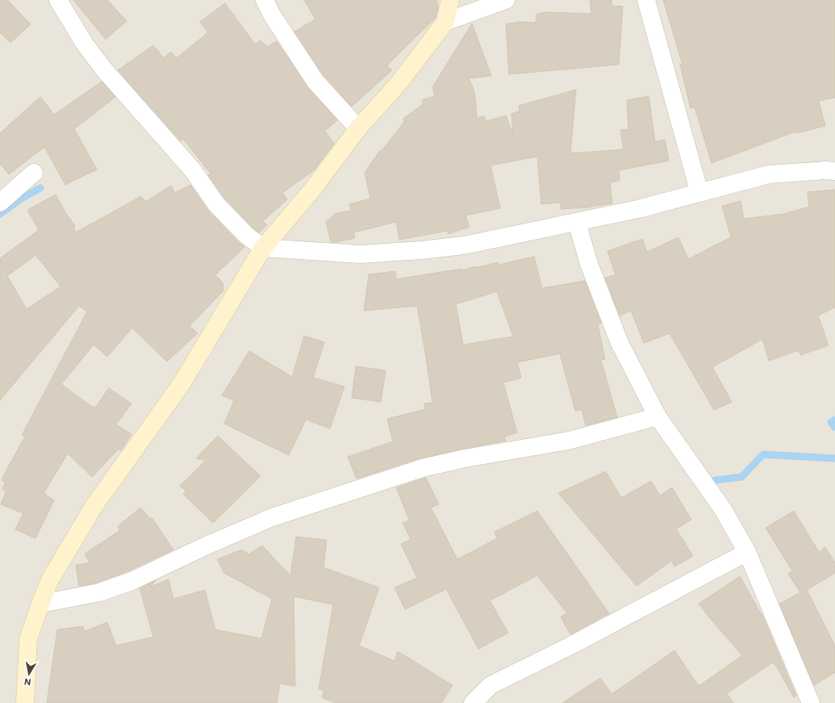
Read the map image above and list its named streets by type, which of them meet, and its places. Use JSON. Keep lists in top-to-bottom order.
{
  "north": "bottom"
}
